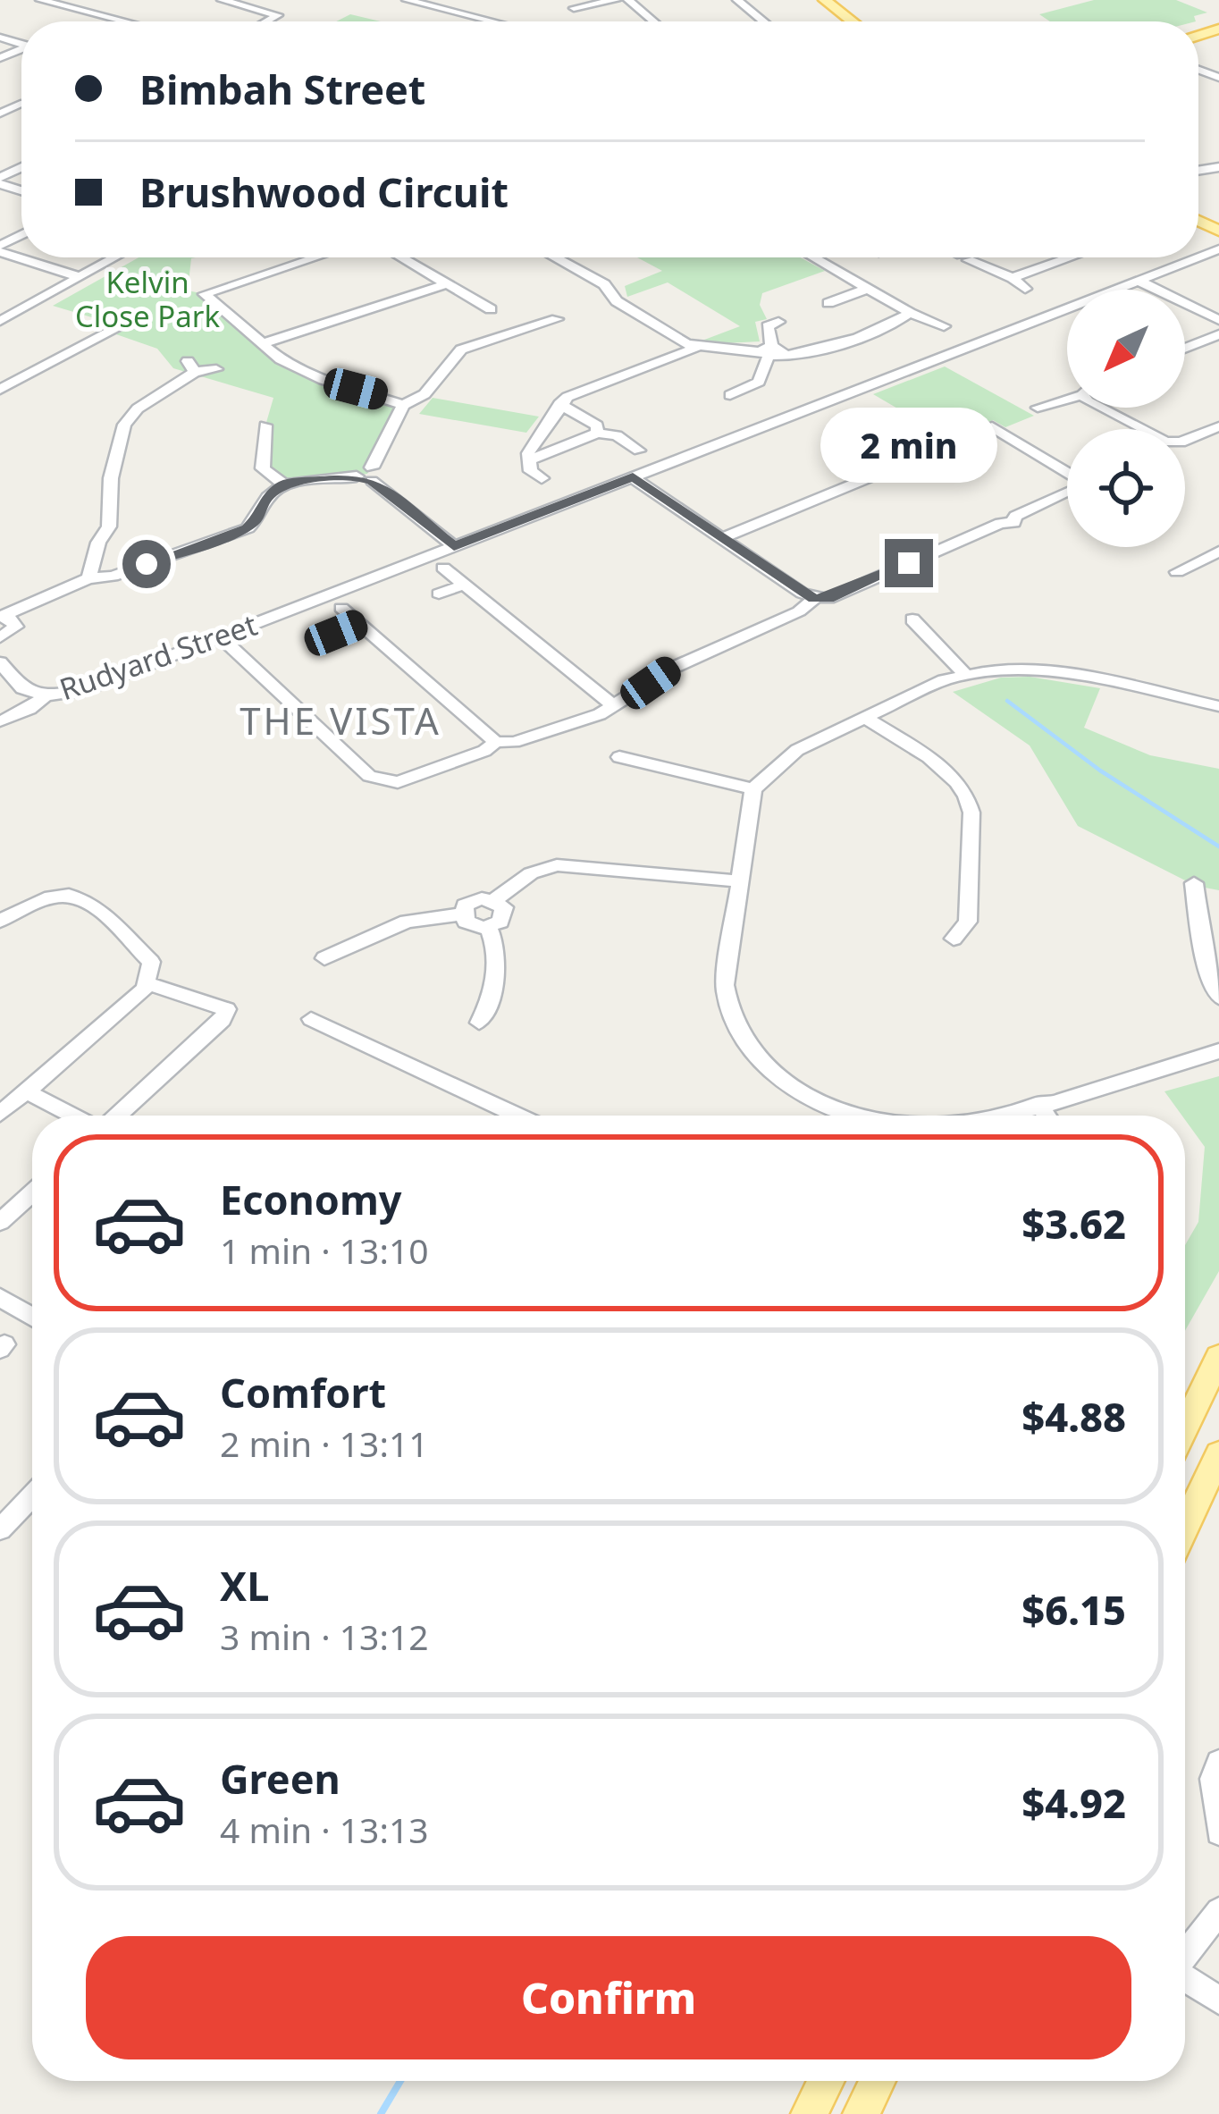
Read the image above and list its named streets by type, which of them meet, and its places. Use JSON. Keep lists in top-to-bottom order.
{
  "streets": {
    "street": ["Rudyard Street"]
  },
  "districts": ["THE VISTA"],
  "parks": ["Kelvin Close Park"],
  "north": "bottom left",
  "page": {
    "banner": ["Bimbah Street", "Brushwood Circuit"],
    "bubble": "2 min",
    "list": [
      {
        "name": "Economy",
        "note": "1 min · 13:10",
        "value": "$3.62"
      },
      {
        "name": "Comfort",
        "note": "2 min · 13:11",
        "value": "$4.88"
      },
      {
        "name": "XL",
        "note": "3 min · 13:12",
        "value": "$6.15"
      },
      {
        "name": "Green",
        "note": "4 min · 13:13",
        "value": "$4.92"
      }
    ],
    "buttons": "Confirm"
  }
}
